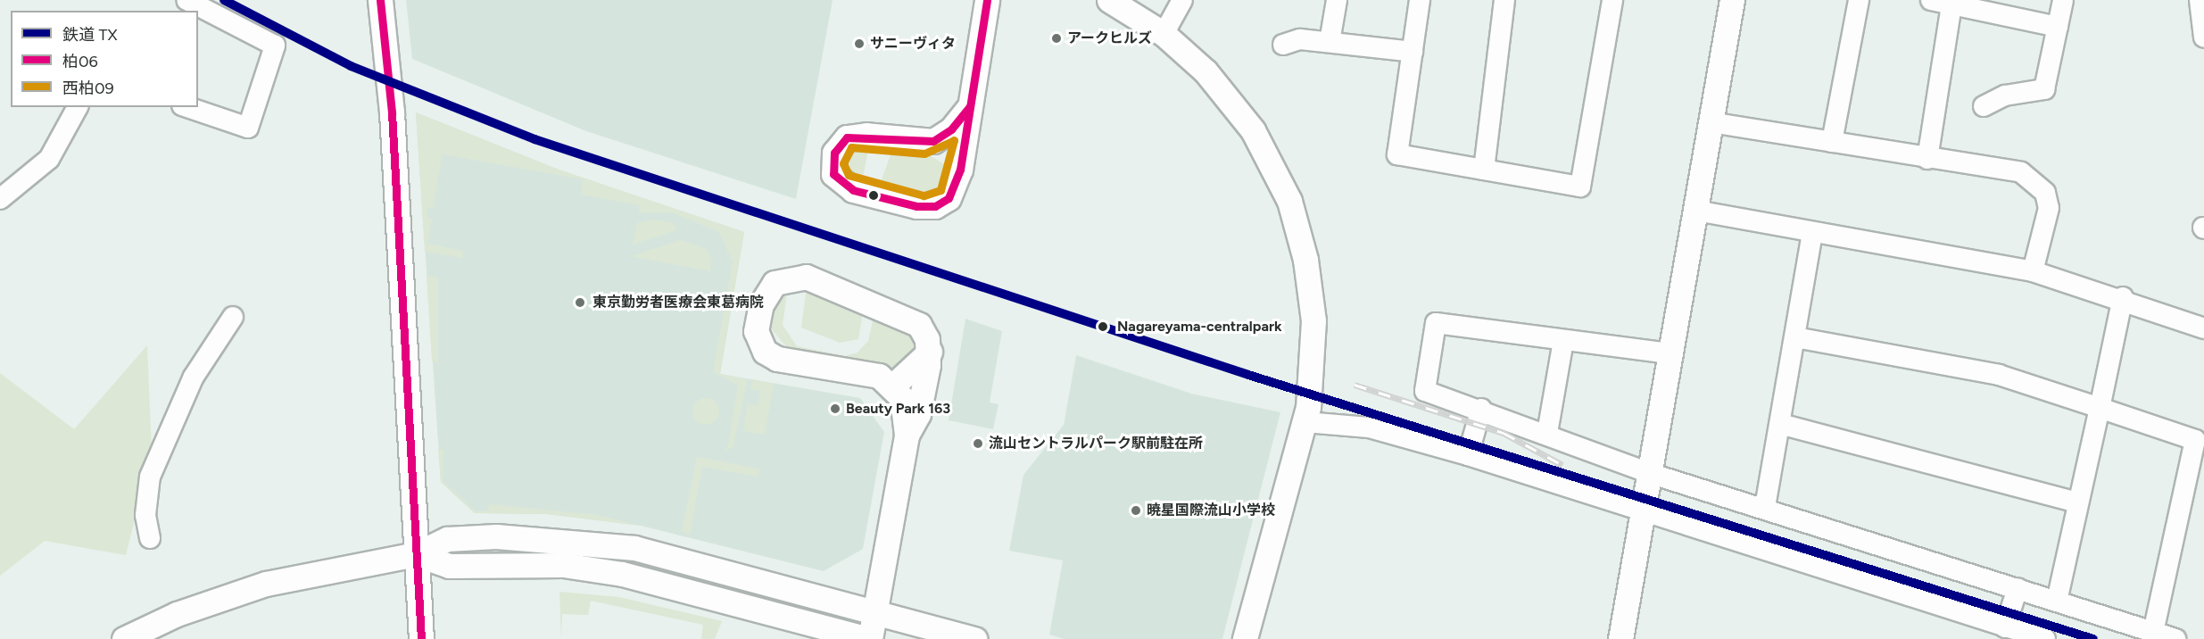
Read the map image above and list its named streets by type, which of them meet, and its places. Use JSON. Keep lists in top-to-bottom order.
{
  "places": [
    "アークヒルズ",
    "サニーヴィタ",
    "東京勤労者医療会東葛病院",
    "Nagareyama-centralpark",
    "Beauty Park 163",
    "流山セントラルパーク駅前駐在所",
    "暁星国際流山小学校"
  ],
  "lines": ["rail line TX", "transit line 柏06", "transit line 西柏09"],
  "legend": ["鉄道 TX", "柏06", "西柏09"]
}
